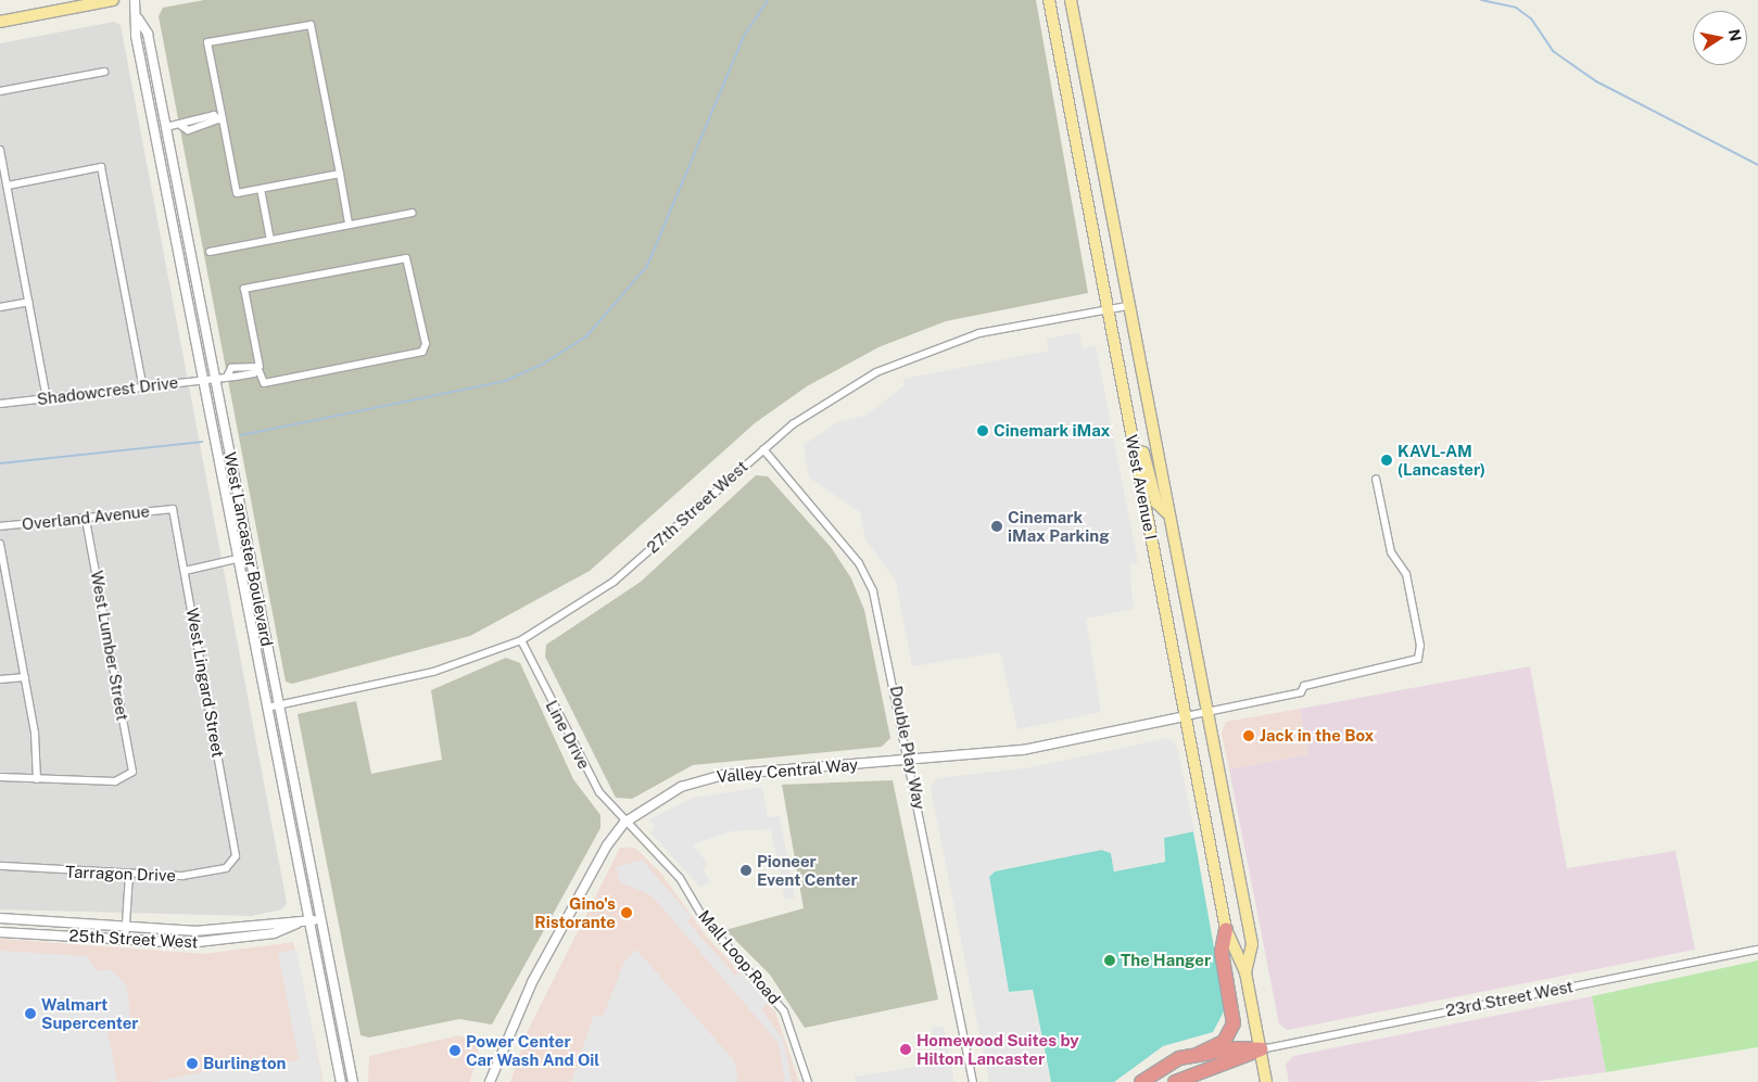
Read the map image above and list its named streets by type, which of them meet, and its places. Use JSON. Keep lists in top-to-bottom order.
{
  "streets": {
    "main road": ["West Avenue I"],
    "street": [
      "Shadowcrest Drive",
      "27th Street West",
      "Overland Avenue",
      "West Lancaster Boulevard",
      "West Lumber Street",
      "West Lingard Street",
      "Line Drive",
      "Double Play Way",
      "Valley Central Way",
      "Tarragon Drive",
      "25th Street West",
      "Mall Loop Road",
      "23rd Street West"
    ]
  },
  "crossings": [
    ["Shadowcrest Drive", "West Lancaster Boulevard"],
    ["West Avenue I", "27th Street West"],
    ["West Avenue I", "Valley Central Way"],
    ["West Avenue I", "23rd Street West"],
    ["27th Street West", "West Lancaster Boulevard"],
    ["27th Street West", "Line Drive"],
    ["27th Street West", "Double Play Way"],
    ["Overland Avenue", "West Lumber Street"],
    ["Overland Avenue", "West Lingard Street"],
    ["West Lancaster Boulevard", "25th Street West"],
    ["West Lingard Street", "Tarragon Drive"],
    ["Line Drive", "Valley Central Way"],
    ["Line Drive", "Mall Loop Road"],
    ["Double Play Way", "Valley Central Way"],
    ["Valley Central Way", "Mall Loop Road"]
  ],
  "places": [
    "Cinemark iMax",
    "KAVL-AM (Lancaster)",
    "Cinemark iMax Parking",
    "Jack in the Box",
    "Pioneer Event Center",
    "Gino's Ristorante",
    "The Hanger",
    "Walmart Supercenter",
    "Homewood Suites by Hilton Lancaster",
    "Power Center Car Wash And Oil",
    "Burlington"
  ],
  "north": "right"
}
